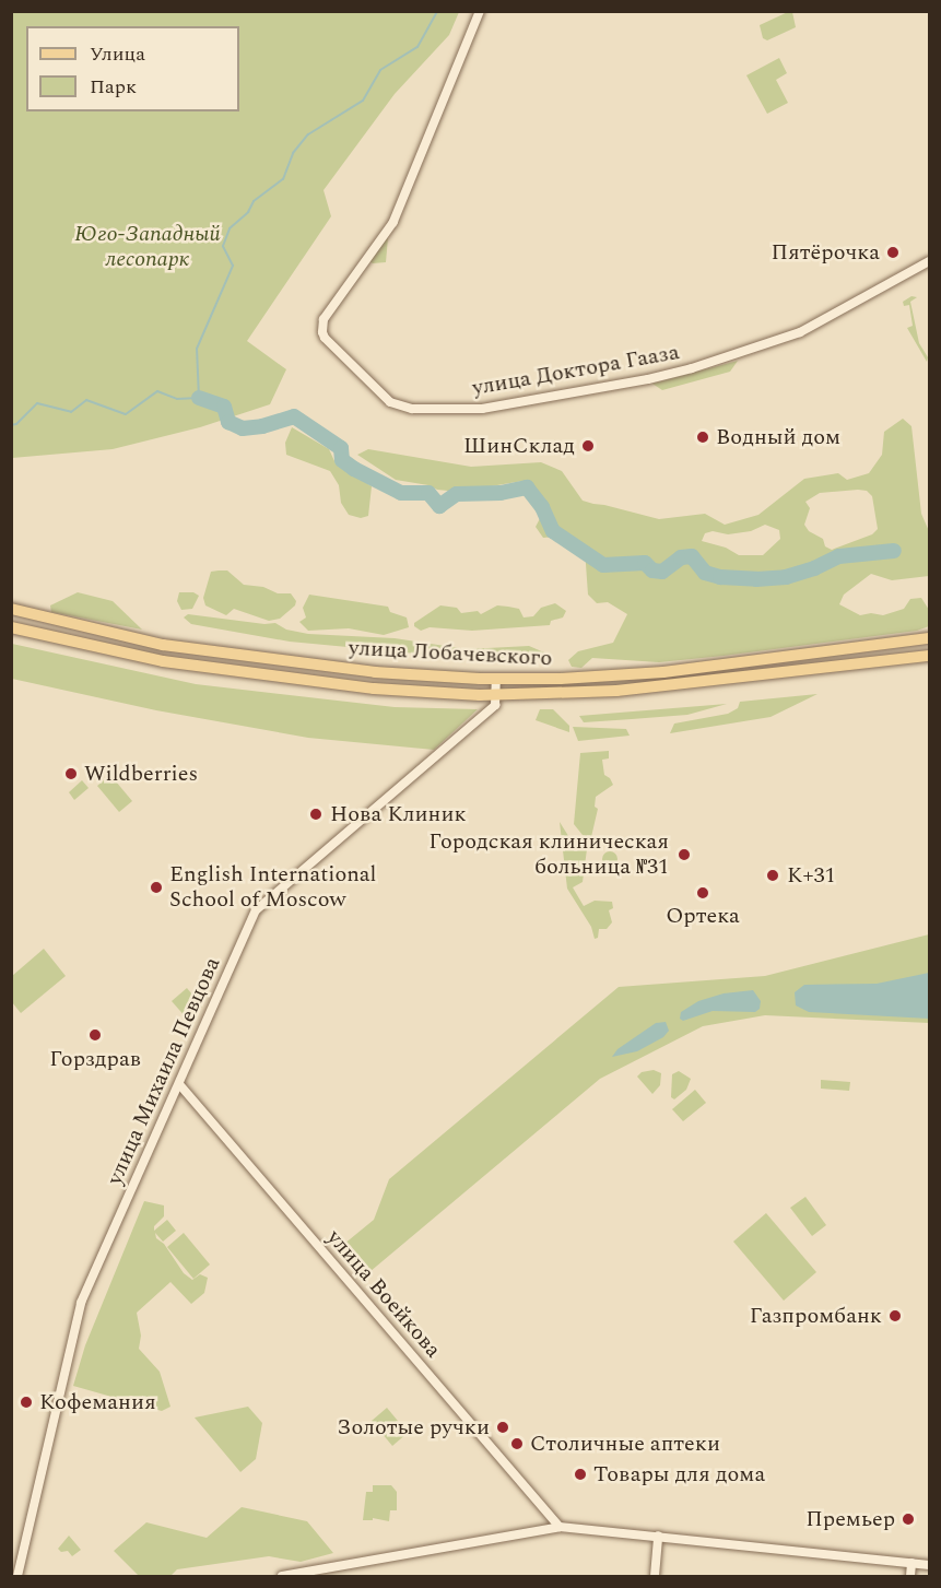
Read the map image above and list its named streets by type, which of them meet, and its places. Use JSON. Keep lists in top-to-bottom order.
{
  "streets": {
    "main road": ["улица Лобачевского"],
    "street": ["улица Доктора Гааза", "улица Михаила Певцова", "улица Воейкова"]
  },
  "crossings": [
    ["улица Лобачевского", "улица Михаила Певцова"],
    ["улица Михаила Певцова", "улица Воейкова"]
  ],
  "parks": ["Юго-Западный лесопарк"],
  "places": [
    "Пятёрочка",
    "Водный дом",
    "ШинСклад",
    "Wildberries",
    "Нова Клиник",
    "Городская клиническая больница №31",
    "К+31",
    "English International School of Moscow",
    "Ортека",
    "Горздрав",
    "Газпромбанк",
    "Кофемания",
    "Золотые ручки",
    "Столичные аптеки",
    "Товары для дома",
    "Премьер"
  ],
  "legend": ["Улица", "Парк"]
}
